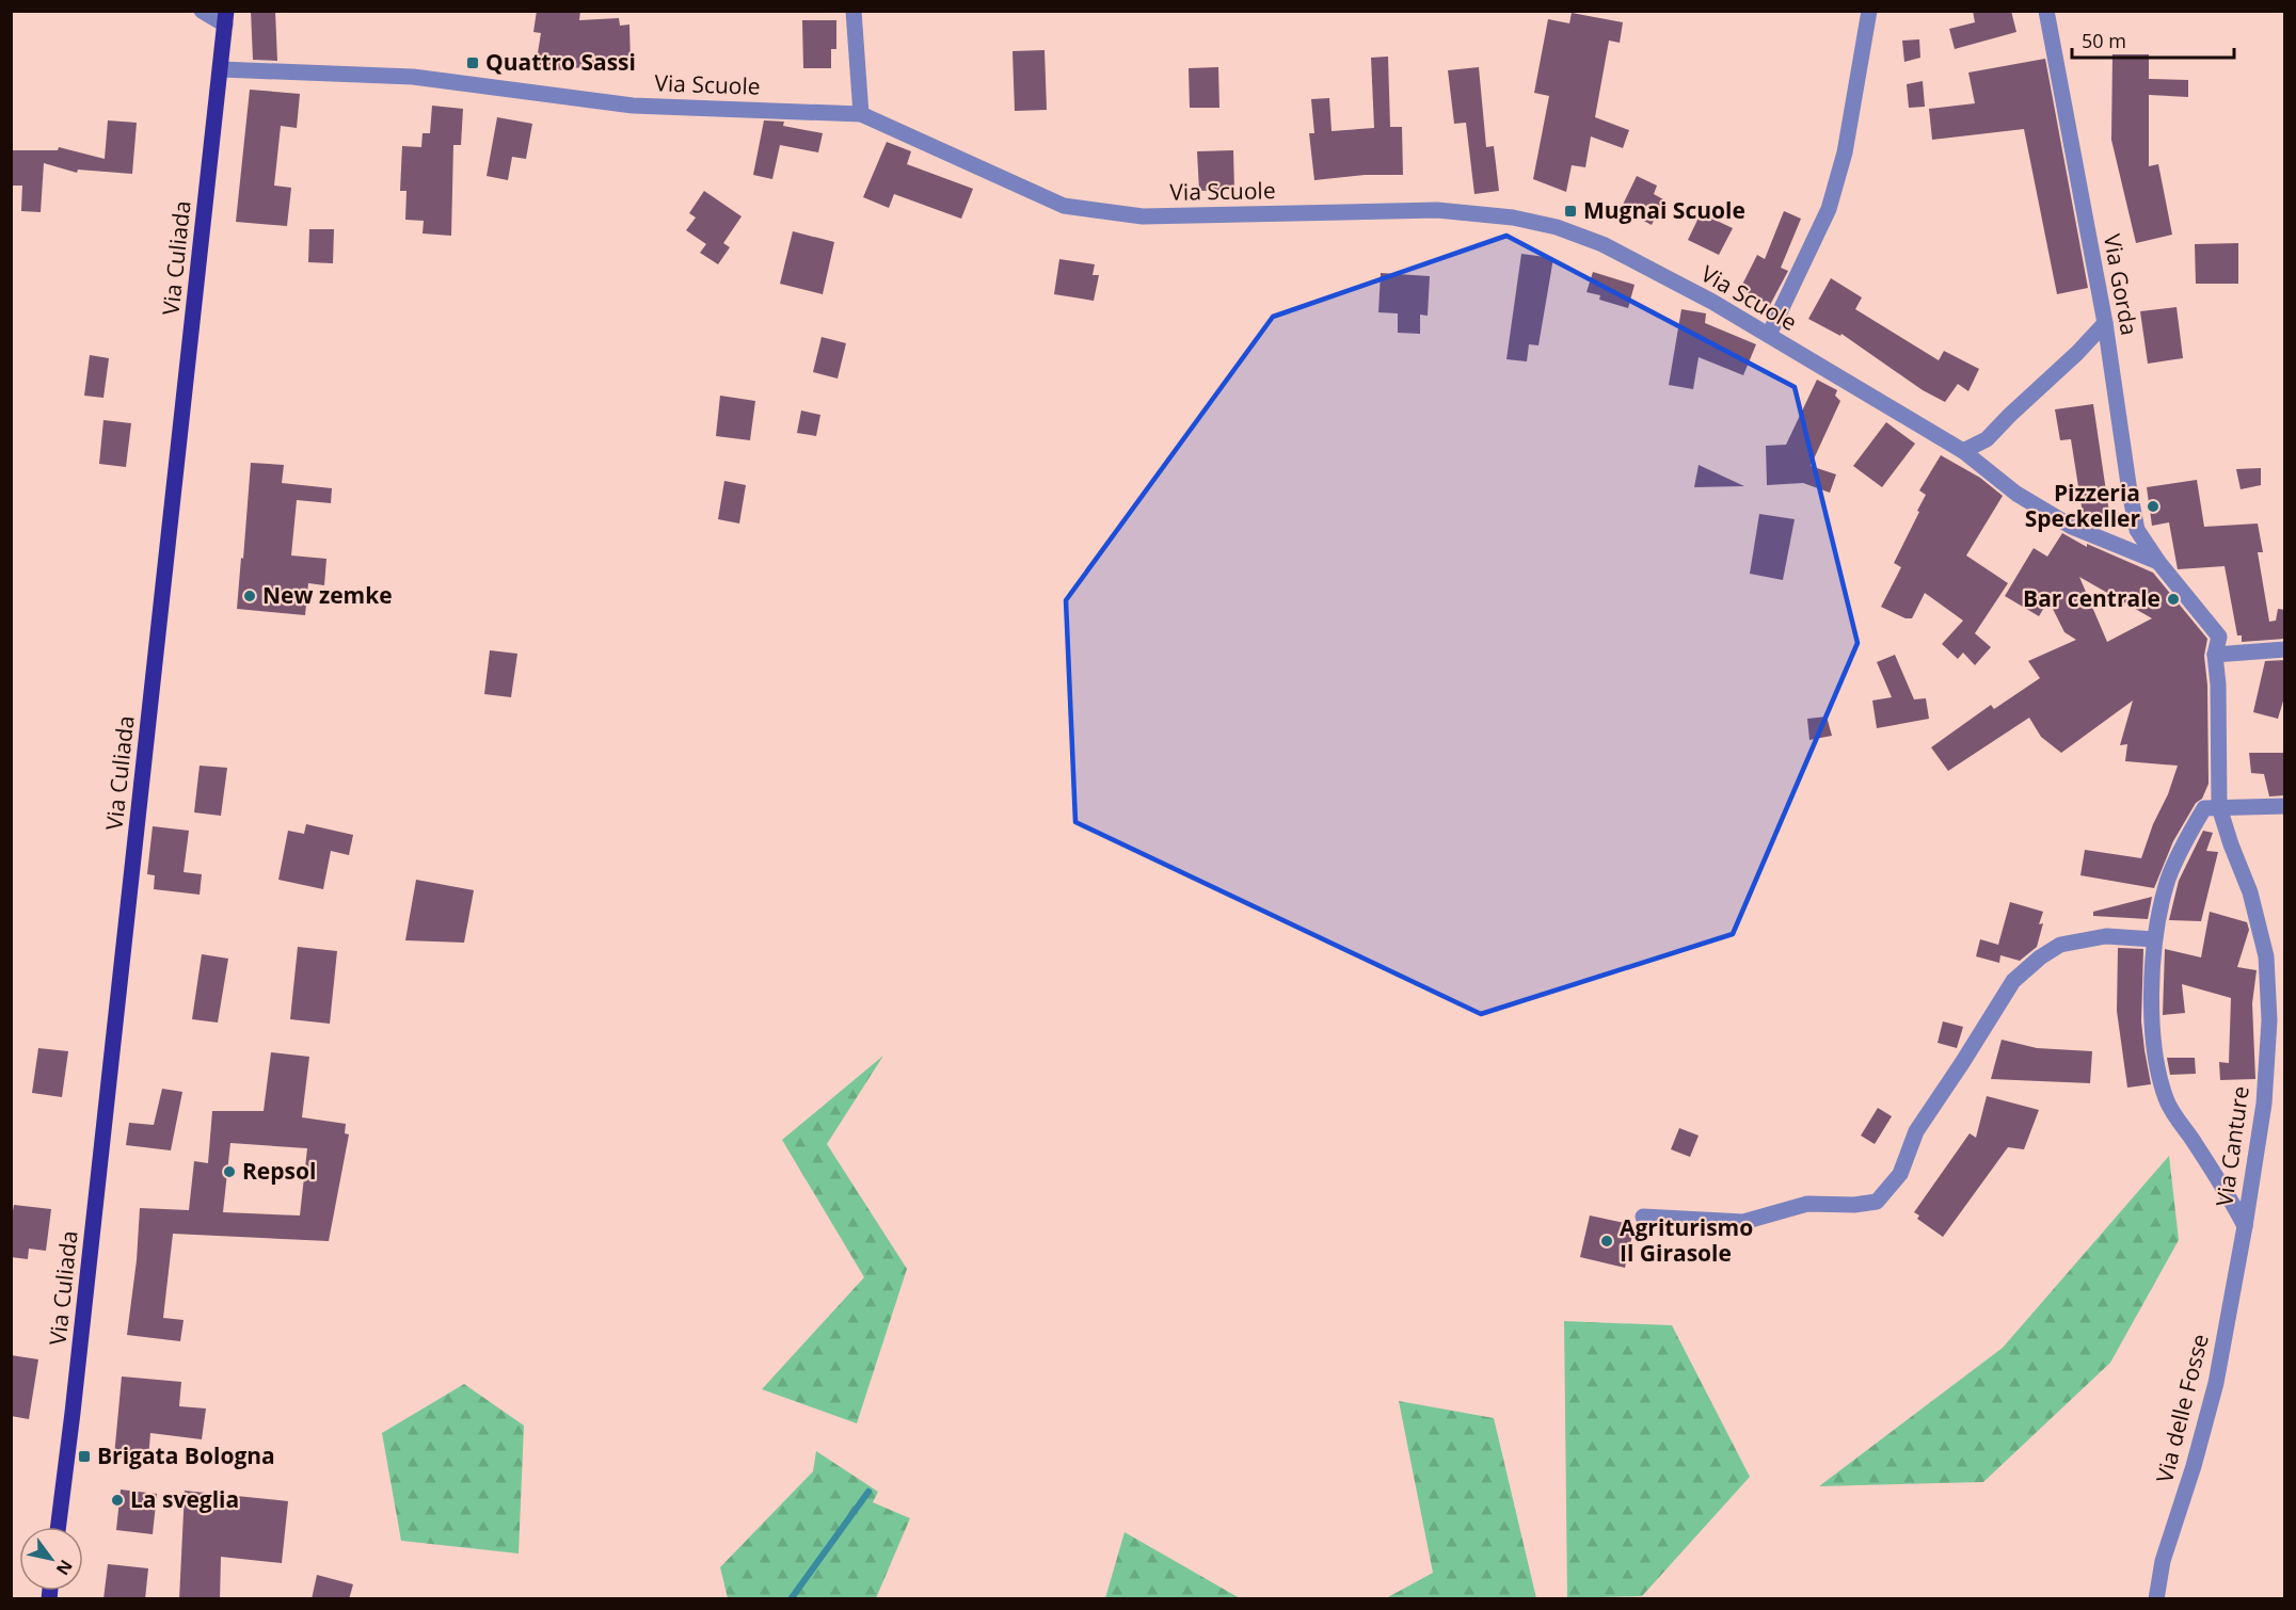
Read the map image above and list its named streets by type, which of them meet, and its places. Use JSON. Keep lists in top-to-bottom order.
{
  "streets": {
    "main road": ["Via Culiada"],
    "street": [
      "Via Scuole",
      "Via Gorda",
      "Via Canture",
      "Via delle Fosse"
    ]
  },
  "crossings": [
    ["Via Scuole", "Via Culiada"],
    ["Via Scuole", "Via Gorda"],
    ["Via Scuole", "Via Canture"],
    ["Via Gorda", "Via Canture"],
    ["Via Canture", "Via delle Fosse"]
  ],
  "places": {
    "transit": ["Quattro Sassi", "Mugnai Scuole", "Brigata Bologna"],
    "other": [
      "Pizzeria Speckeller",
      "New zemke",
      "Bar centrale",
      "Repsol",
      "Agriturismo Il Girasole",
      "La sveglia"
    ]
  },
  "scale_bar": "50 m",
  "north": "bottom right"
}
